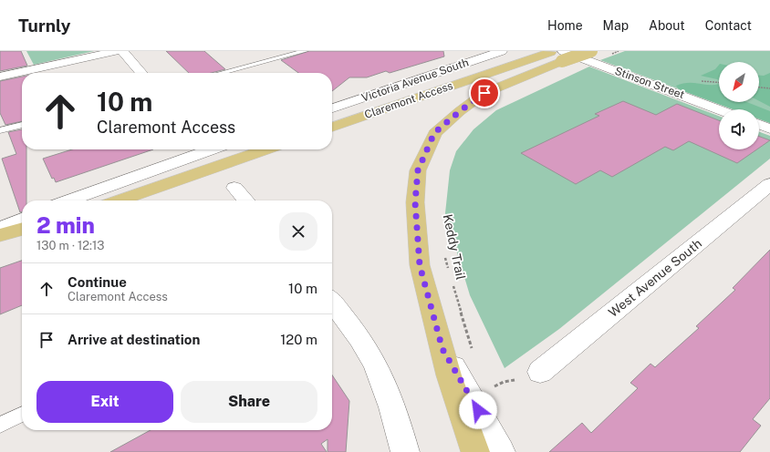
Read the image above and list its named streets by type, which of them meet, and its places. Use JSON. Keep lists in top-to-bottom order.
{
  "streets": {
    "main road": ["Claremont Access"],
    "street": ["Victoria Avenue South", "Stinson Street", "West Avenue South"],
    "path": ["Keddy Trail"]
  },
  "crossings": [
    ["Stinson Street", "Claremont Access"]
  ],
  "north": "bottom left",
  "page": {
    "header": "Turnly",
    "nav": [
      "Home",
      "Map",
      "About",
      "Contact"
    ],
    "turn": ["10 m", "Claremont Access"],
    "heading": ["2 min", "130 m · 12:13"],
    "list": [
      {
        "name": "Continue",
        "note": "Claremont Access",
        "value": "10 m"
      },
      {
        "name": "Arrive at destination",
        "value": "120 m"
      }
    ],
    "buttons": ["Exit", "Share"]
  }
}
